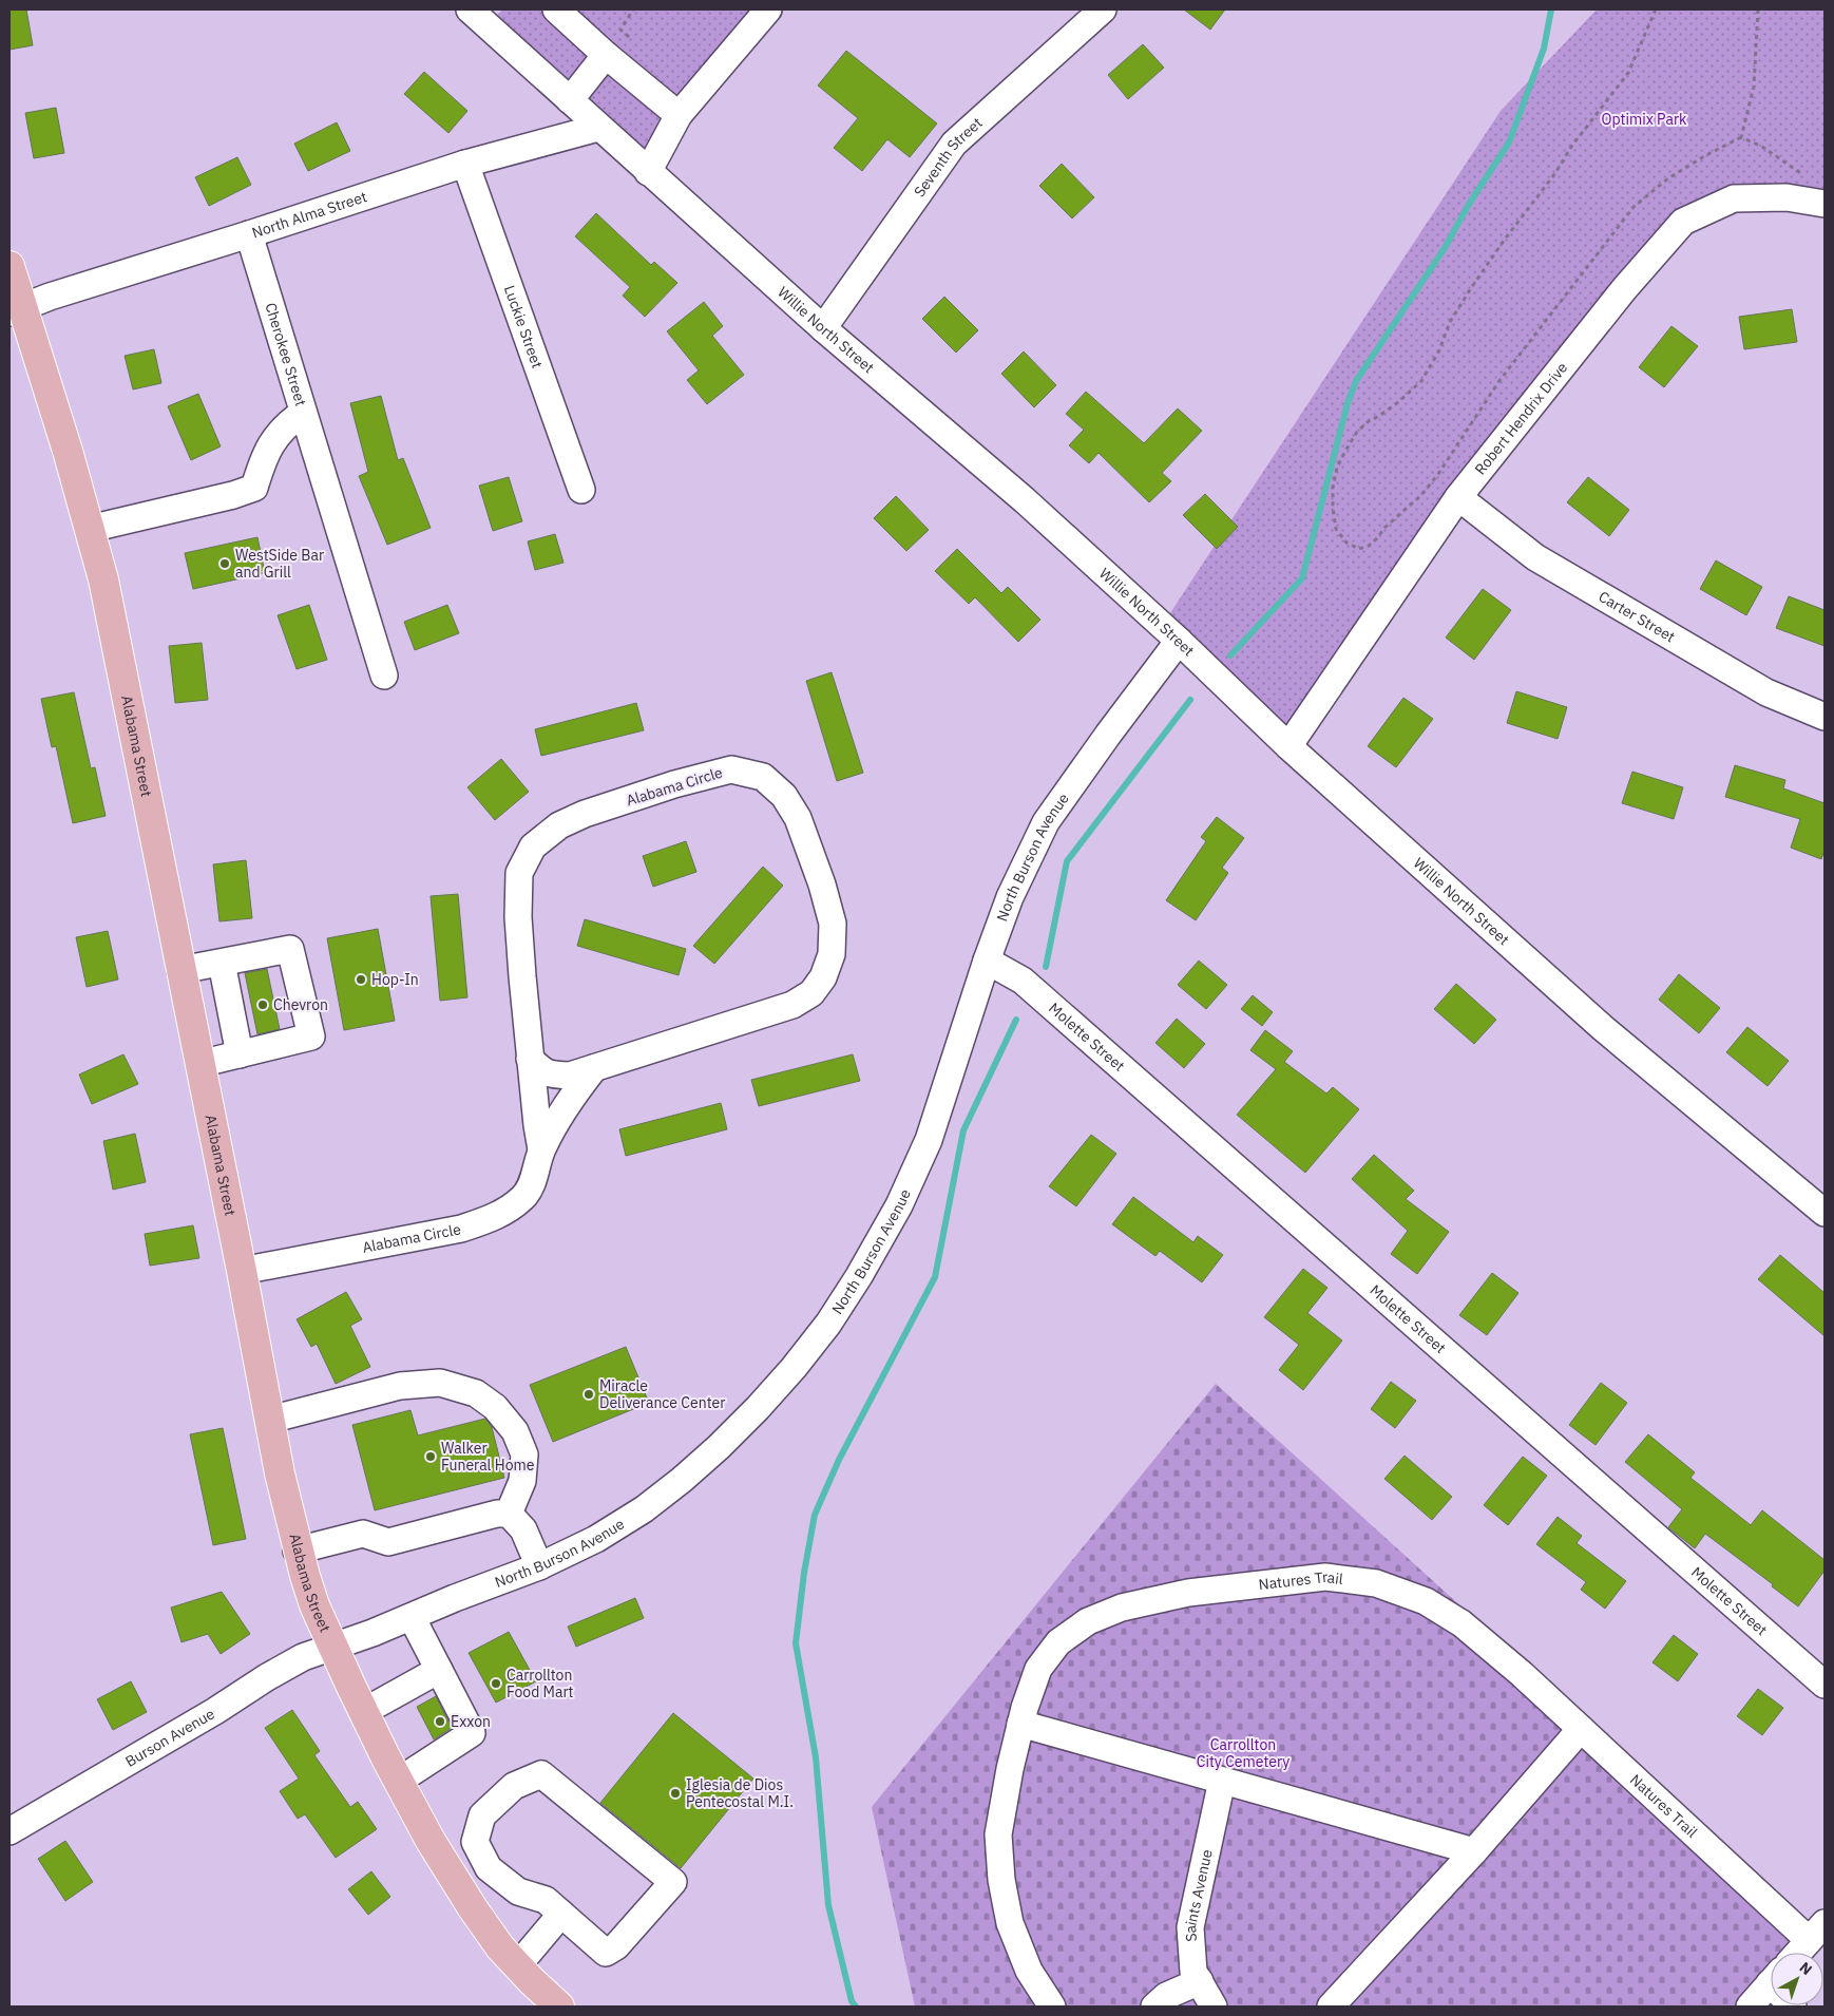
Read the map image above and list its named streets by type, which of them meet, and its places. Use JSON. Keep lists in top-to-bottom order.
{
  "streets": {
    "main road": ["Alabama Street"],
    "street": [
      "Seventh Street",
      "North Alma Street",
      "Luckie Street",
      "Willie North Street",
      "Cherokee Street",
      "Robert Hendrix Drive",
      "Carter Street",
      "Alabama Circle",
      "North Burson Avenue",
      "Molette Street",
      "Natures Trail",
      "Burson Avenue",
      "Saints Avenue"
    ]
  },
  "crossings": [
    ["Seventh Street", "Willie North Street"],
    ["North Alma Street", "Luckie Street"],
    ["North Alma Street", "Willie North Street"],
    ["North Alma Street", "Cherokee Street"],
    ["North Alma Street", "Alabama Street"],
    ["Willie North Street", "Robert Hendrix Drive"],
    ["Willie North Street", "North Burson Avenue"],
    ["Robert Hendrix Drive", "Carter Street"],
    ["Alabama Street", "Alabama Circle"],
    ["Alabama Street", "North Burson Avenue"],
    ["Alabama Street", "Burson Avenue"],
    ["North Burson Avenue", "Molette Street"],
    ["North Burson Avenue", "Burson Avenue"]
  ],
  "parks": ["Optimix Park", "Carrollton City Cemetery"],
  "places": [
    "WestSide Bar and Grill",
    "Hop-In",
    "Chevron",
    "Miracle Deliverance Center",
    "Walker Funeral Home",
    "Carrollton Food Mart",
    "Exxon",
    "Iglesia de Dios Pentecostal M.I."
  ],
  "north": "top right"
}
